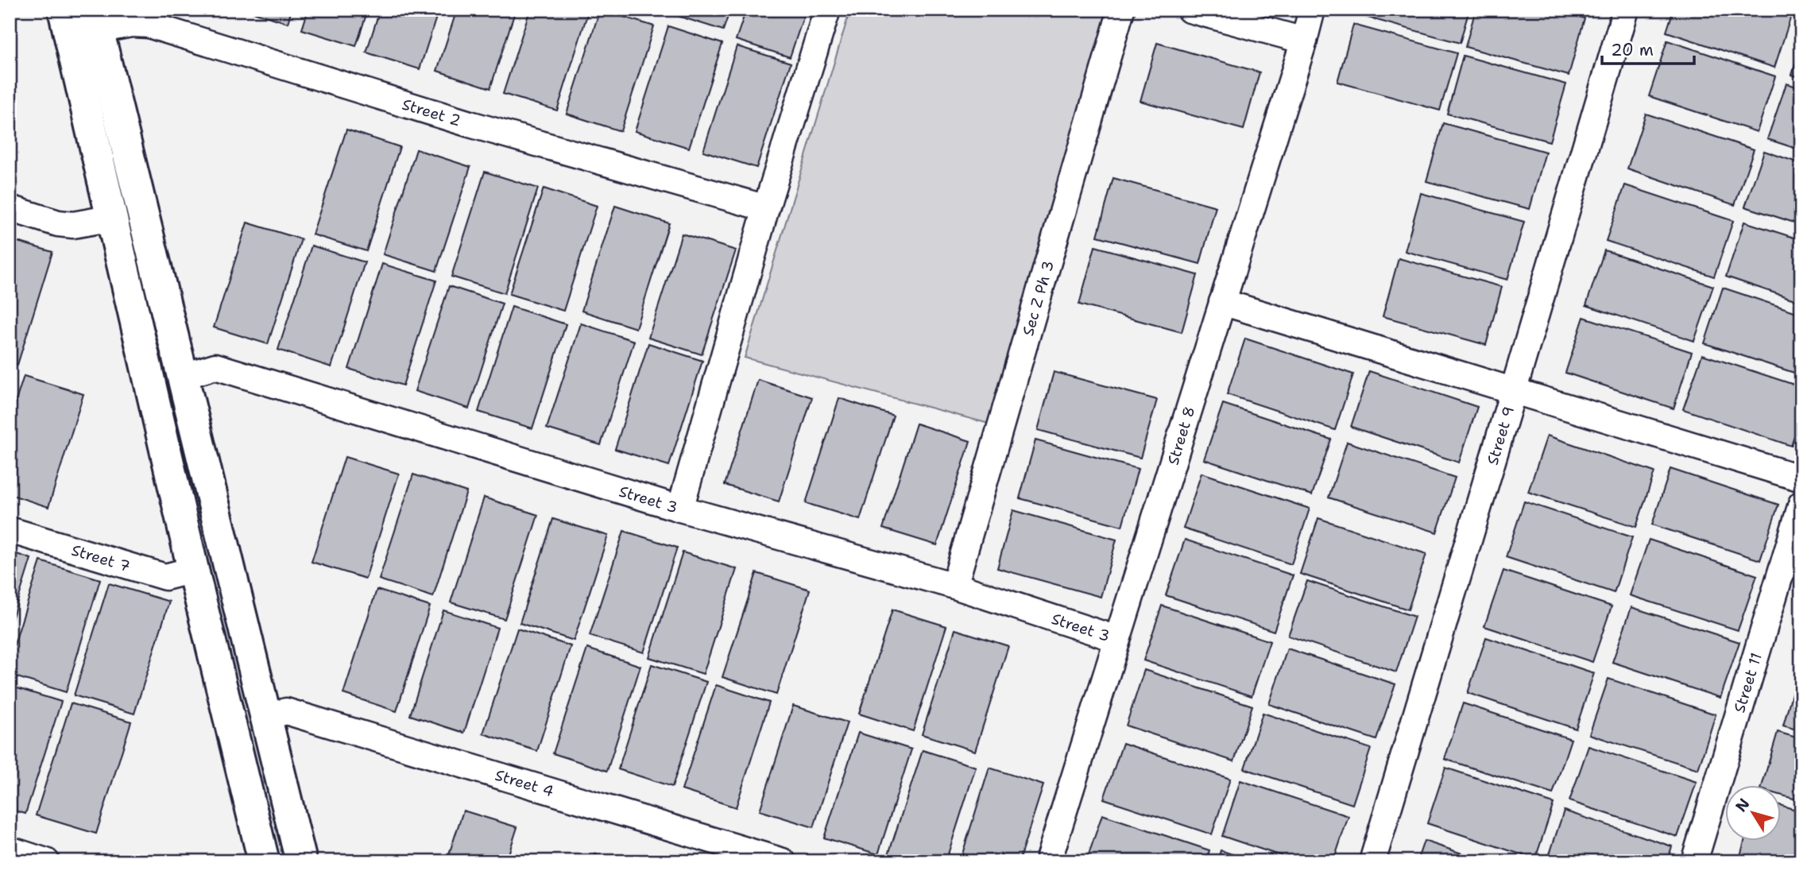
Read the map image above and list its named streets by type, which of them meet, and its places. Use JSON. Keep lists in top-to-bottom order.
{
  "streets": {
    "street": [
      "Street 2",
      "Sec Z Ph 3",
      "Street 8",
      "Street 9",
      "Street 3",
      "Street 7",
      "Street 11",
      "Street 4"
    ]
  },
  "crossings": [
    ["Sec Z Ph 3", "Street 3"],
    ["Street 8", "Street 3"]
  ],
  "scale_bar": "20 m",
  "north": "top left"
}
